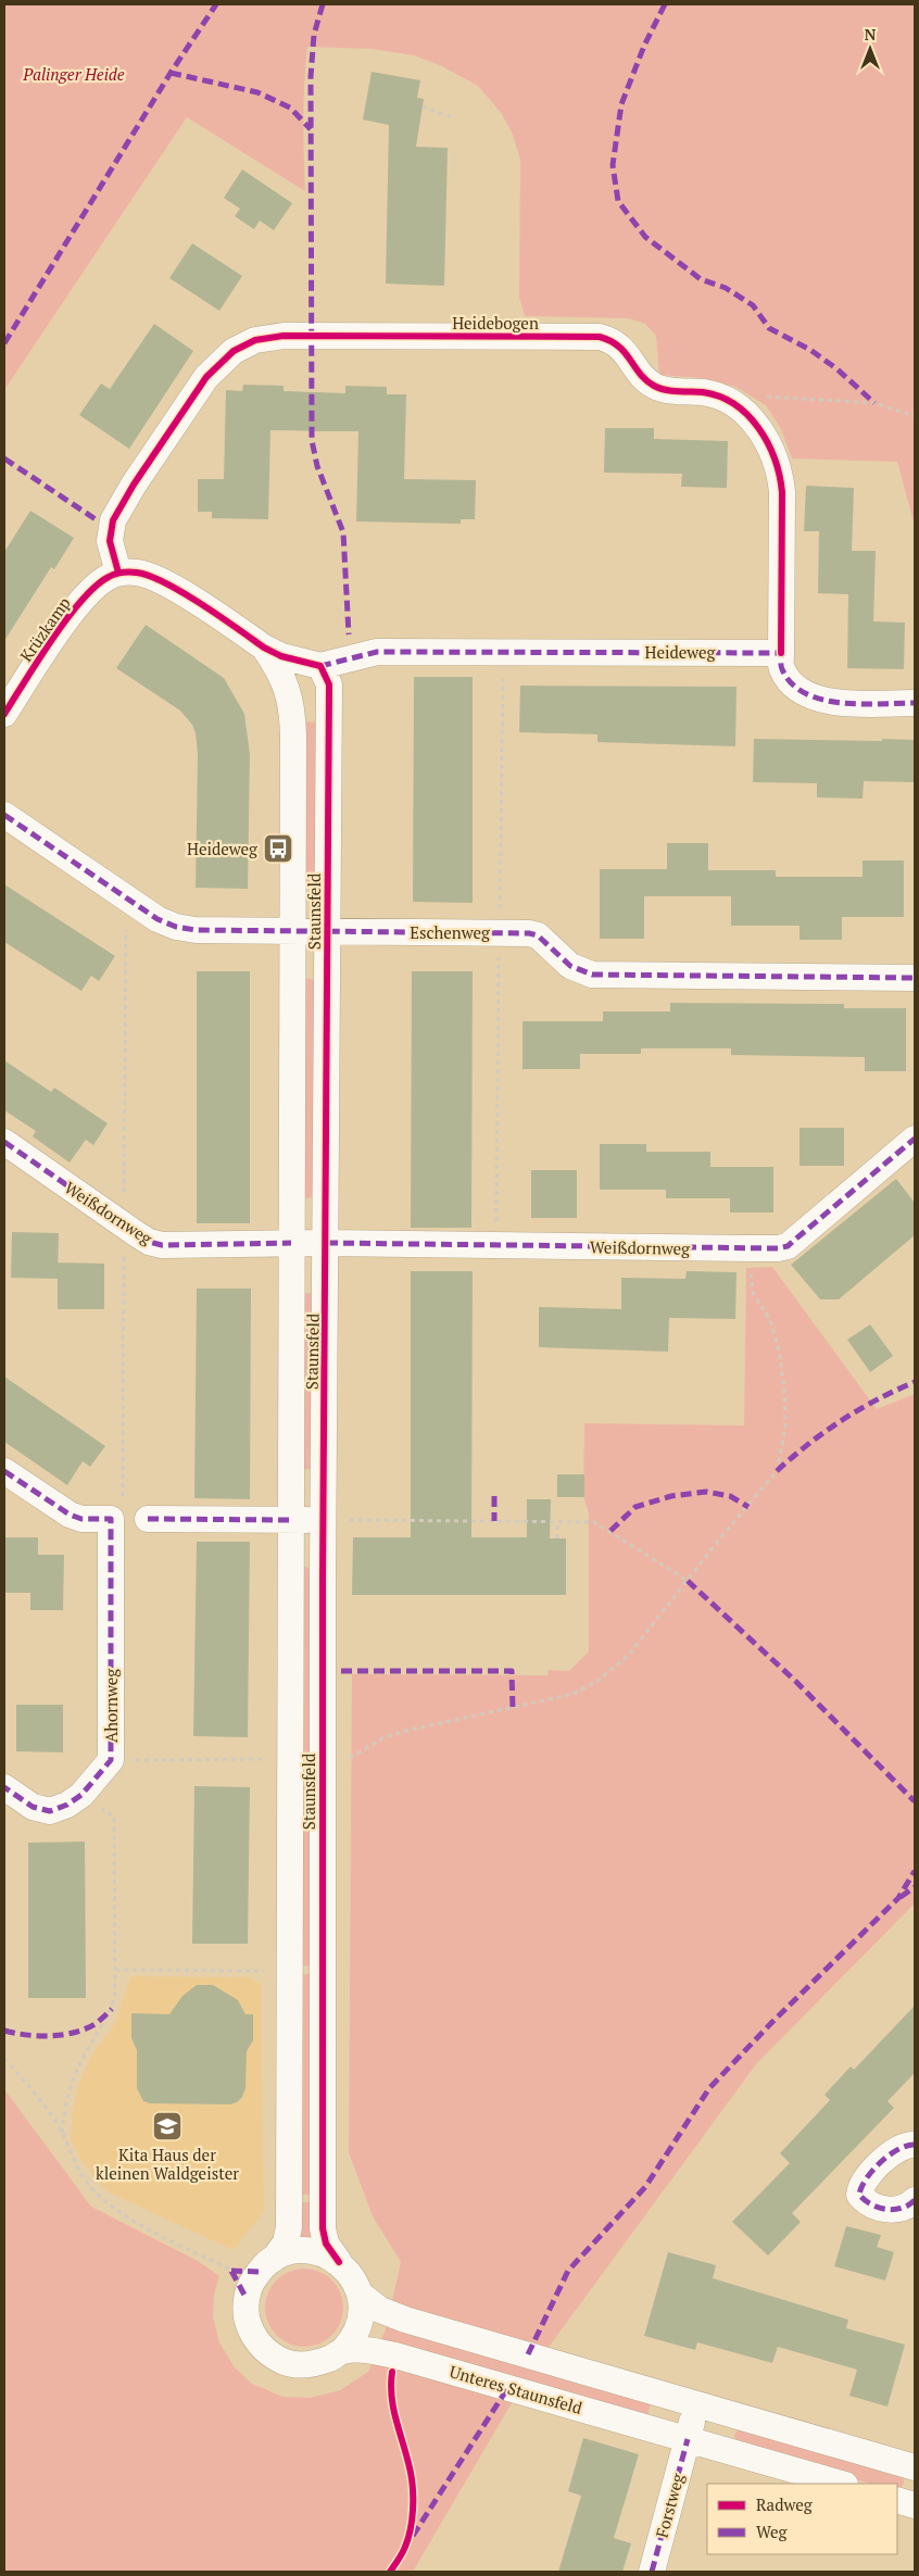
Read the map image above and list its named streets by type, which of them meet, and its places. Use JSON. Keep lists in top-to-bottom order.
{
  "streets": {
    "street": [
      "Heidebogen",
      "Krüzkamp",
      "Heideweg",
      "Staunsfeld",
      "Eschenweg",
      "Weißdornweg",
      "Ahornweg",
      "Unteres Staunsfeld",
      "Forstweg"
    ]
  },
  "crossings": [
    ["Heidebogen", "Krüzkamp"],
    ["Heidebogen", "Heideweg"],
    ["Heidebogen", "Staunsfeld"],
    ["Krüzkamp", "Staunsfeld"],
    ["Heideweg", "Staunsfeld"],
    ["Staunsfeld", "Eschenweg"],
    ["Staunsfeld", "Weißdornweg"],
    ["Staunsfeld", "Unteres Staunsfeld"],
    ["Unteres Staunsfeld", "Forstweg"]
  ],
  "parks": ["Palinger Heide"],
  "places": {
    "bus stop": ["Heideweg"],
    "school or university": ["Kita Haus der kleinen Waldgeister"]
  },
  "legend": ["Radweg", "Weg"],
  "north": "top"
}
